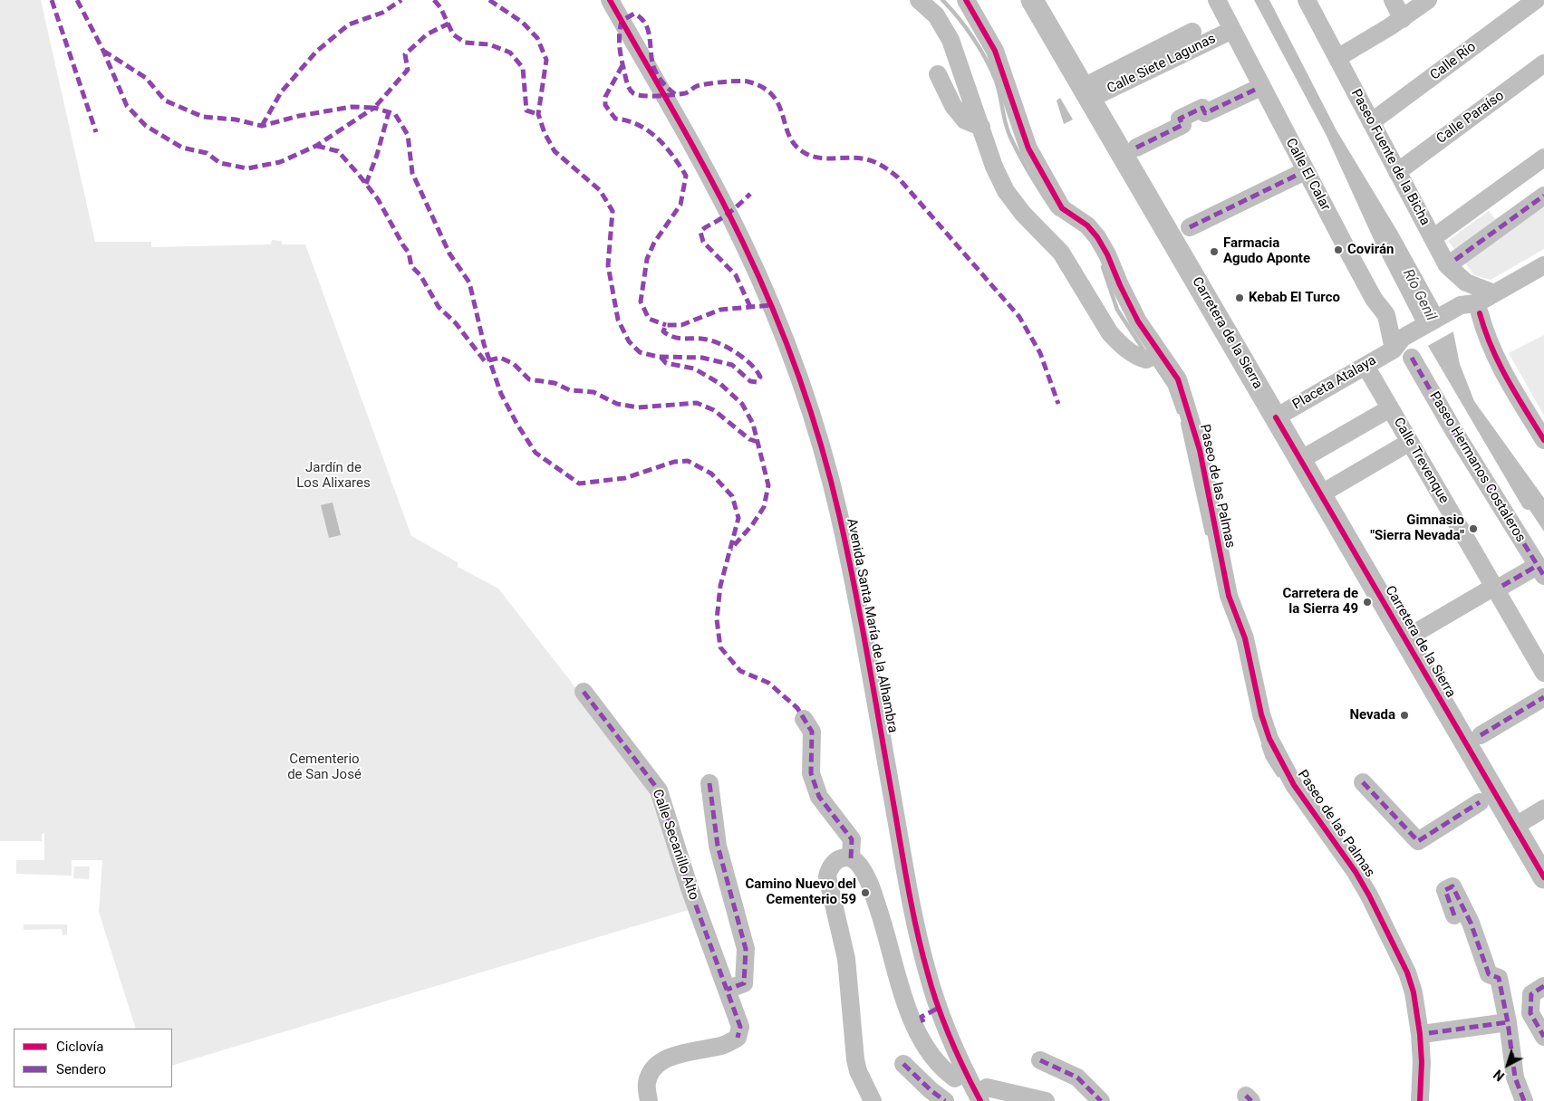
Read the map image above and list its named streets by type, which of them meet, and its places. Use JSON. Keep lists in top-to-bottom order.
{
  "streets": {
    "main road": ["Carretera de la Sierra"],
    "street": [
      "Calle Río",
      "Calle Siete Lagunas",
      "Calle Paraíso",
      "Paseo Fuente de la Bicha",
      "Calle El Calar",
      "Placeta Atalaya",
      "Calle Trevenque",
      "Paseo Hermanos Costaleros",
      "Paseo de las Palmas",
      "Avenida Santa María de la Alhambra",
      "Calle Secanillo Alto"
    ]
  },
  "crossings": [
    ["Calle Río", "Paseo Fuente de la Bicha"],
    ["Calle Siete Lagunas", "Calle El Calar"],
    ["Calle Siete Lagunas", "Carretera de la Sierra"],
    ["Calle Paraíso", "Paseo Fuente de la Bicha"],
    ["Paseo Fuente de la Bicha", "Placeta Atalaya"],
    ["Calle El Calar", "Placeta Atalaya"],
    ["Calle El Calar", "Paseo Hermanos Costaleros"],
    ["Carretera de la Sierra", "Placeta Atalaya"],
    ["Placeta Atalaya", "Calle Trevenque"],
    ["Placeta Atalaya", "Paseo Hermanos Costaleros"]
  ],
  "water": ["Río Genil"],
  "parks": ["Jardín de Los Alixares", "Cementerio de San José"],
  "places": [
    "Covirán",
    "Farmacia Agudo Aponte",
    "Kebab El Turco",
    "Gimnasio \"Sierra Nevada\"",
    "Carretera de la Sierra 49",
    "Nevada",
    "Camino Nuevo del Cementerio 59"
  ],
  "legend": ["Ciclovía", "Sendero"],
  "north": "bottom left"
}
